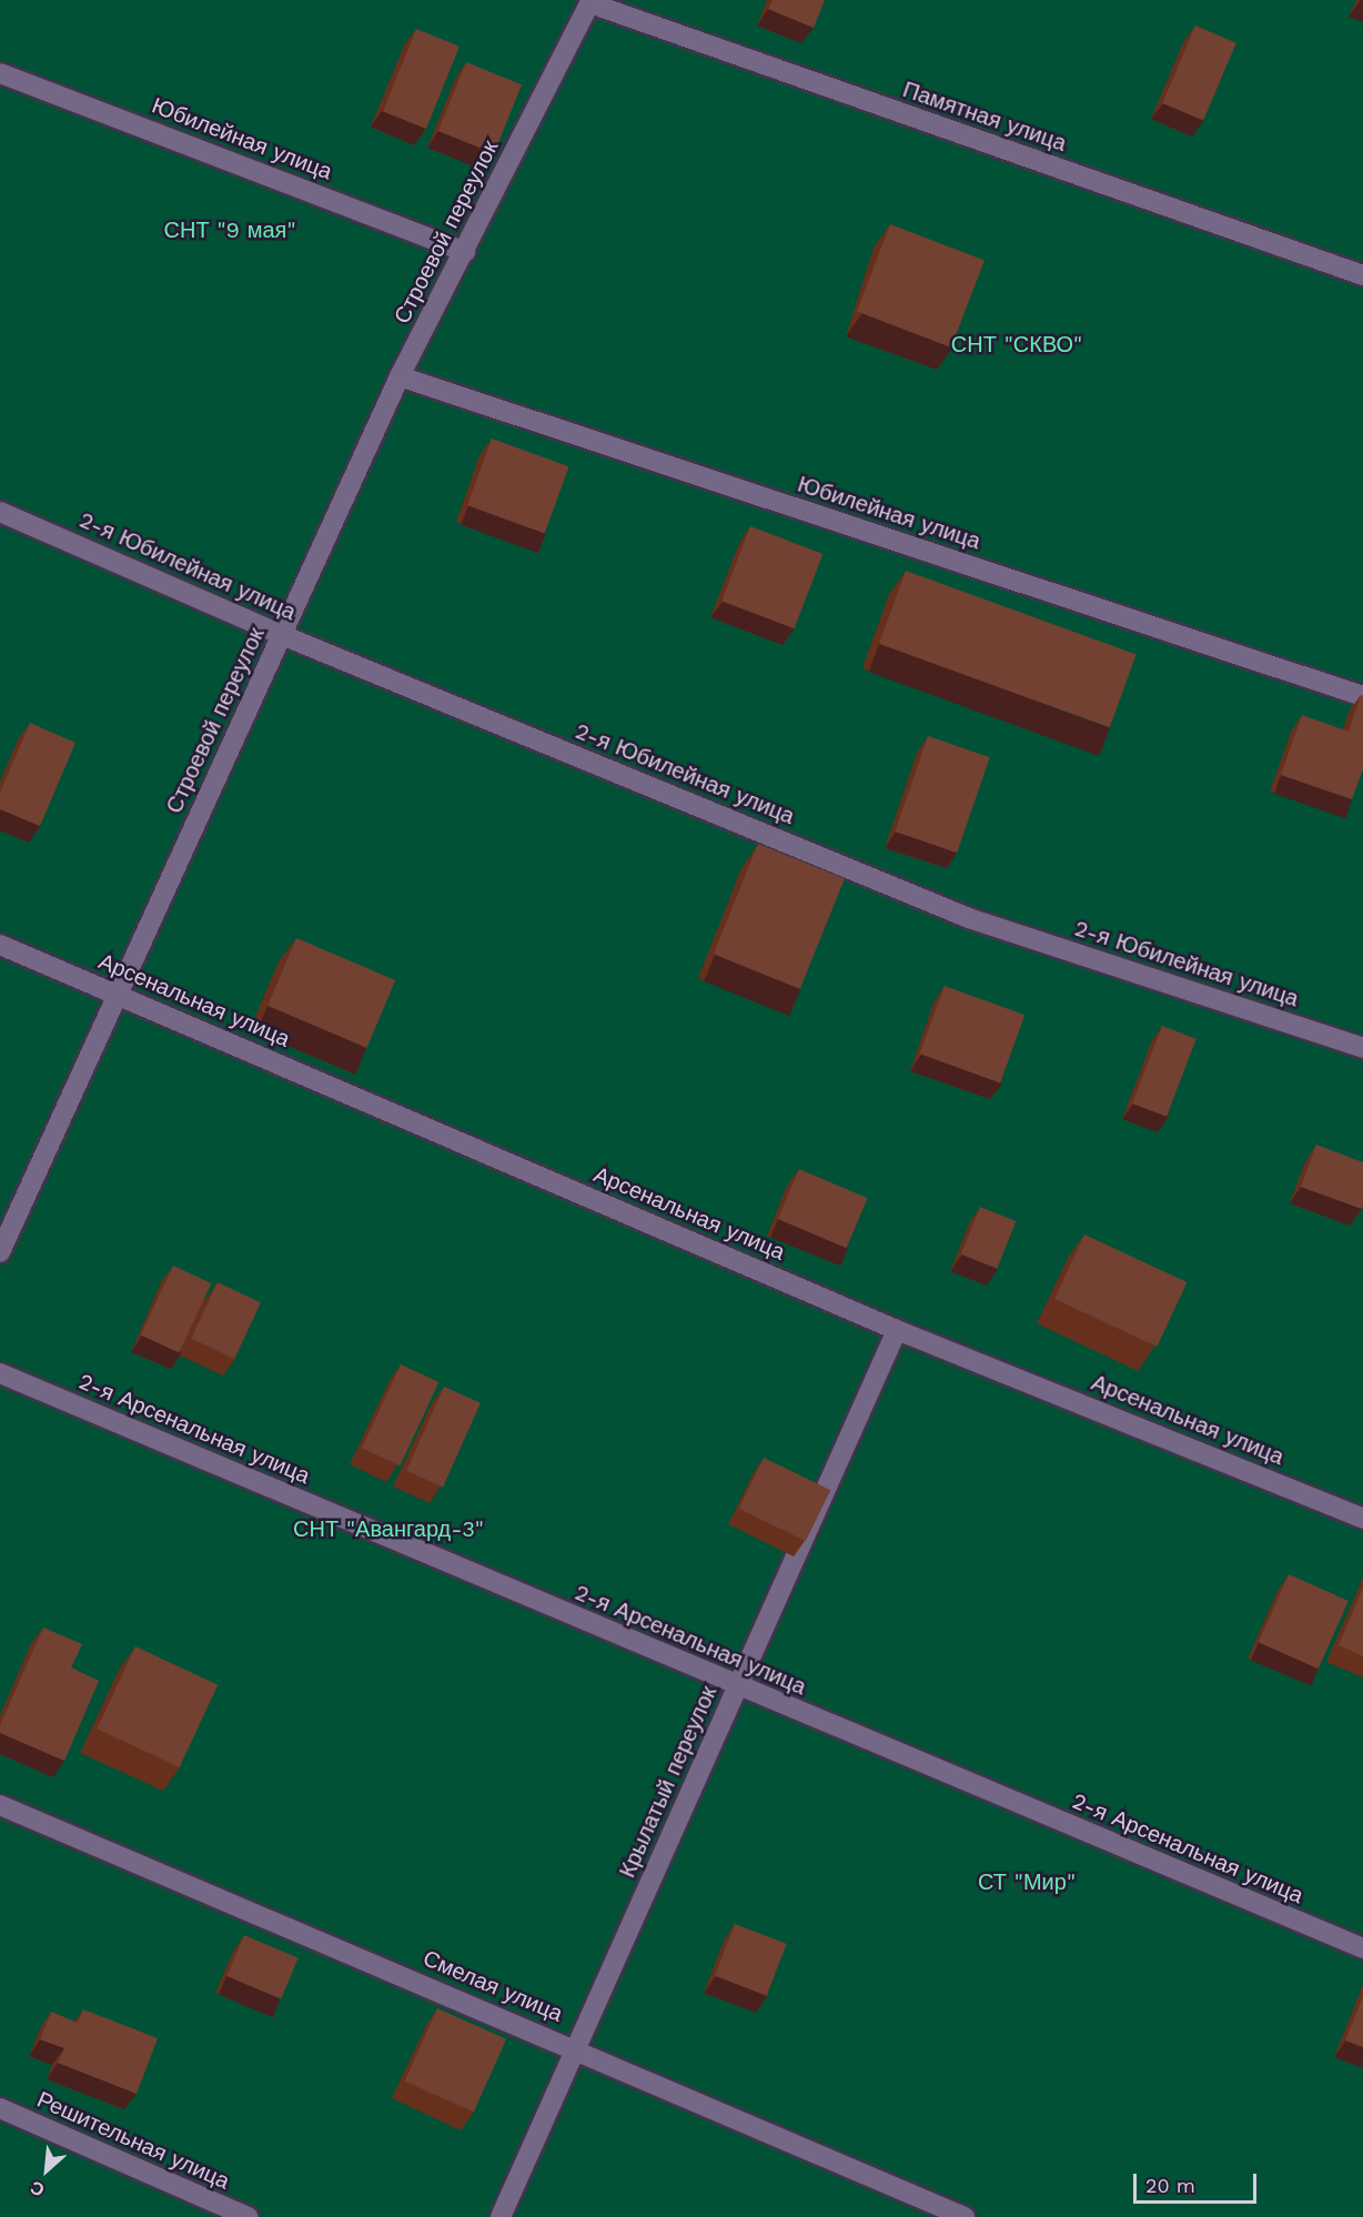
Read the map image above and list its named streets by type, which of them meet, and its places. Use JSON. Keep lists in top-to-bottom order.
{
  "streets": {
    "lane": [
      "Памятная улица",
      "Юбилейная улица",
      "Строевой переулок",
      "2-я Юбилейная улица",
      "Арсенальная улица",
      "2-я Арсенальная улица",
      "Крылатый переулок",
      "Смелая улица",
      "Решительная улица"
    ]
  },
  "crossings": [
    ["Памятная улица", "Строевой переулок"],
    ["Юбилейная улица", "Строевой переулок"],
    ["Строевой переулок", "2-я Юбилейная улица"],
    ["Строевой переулок", "Арсенальная улица"],
    ["Арсенальная улица", "Крылатый переулок"],
    ["2-я Арсенальная улица", "Крылатый переулок"],
    ["Крылатый переулок", "Смелая улица"]
  ],
  "parks": [
    "СНТ \"9 мая\"",
    "СНТ \"СКВО\"",
    "СНТ \"Авангард-3\"",
    "СТ \"Мир\""
  ],
  "scale_bar": "20 m",
  "north": "bottom left"
}
